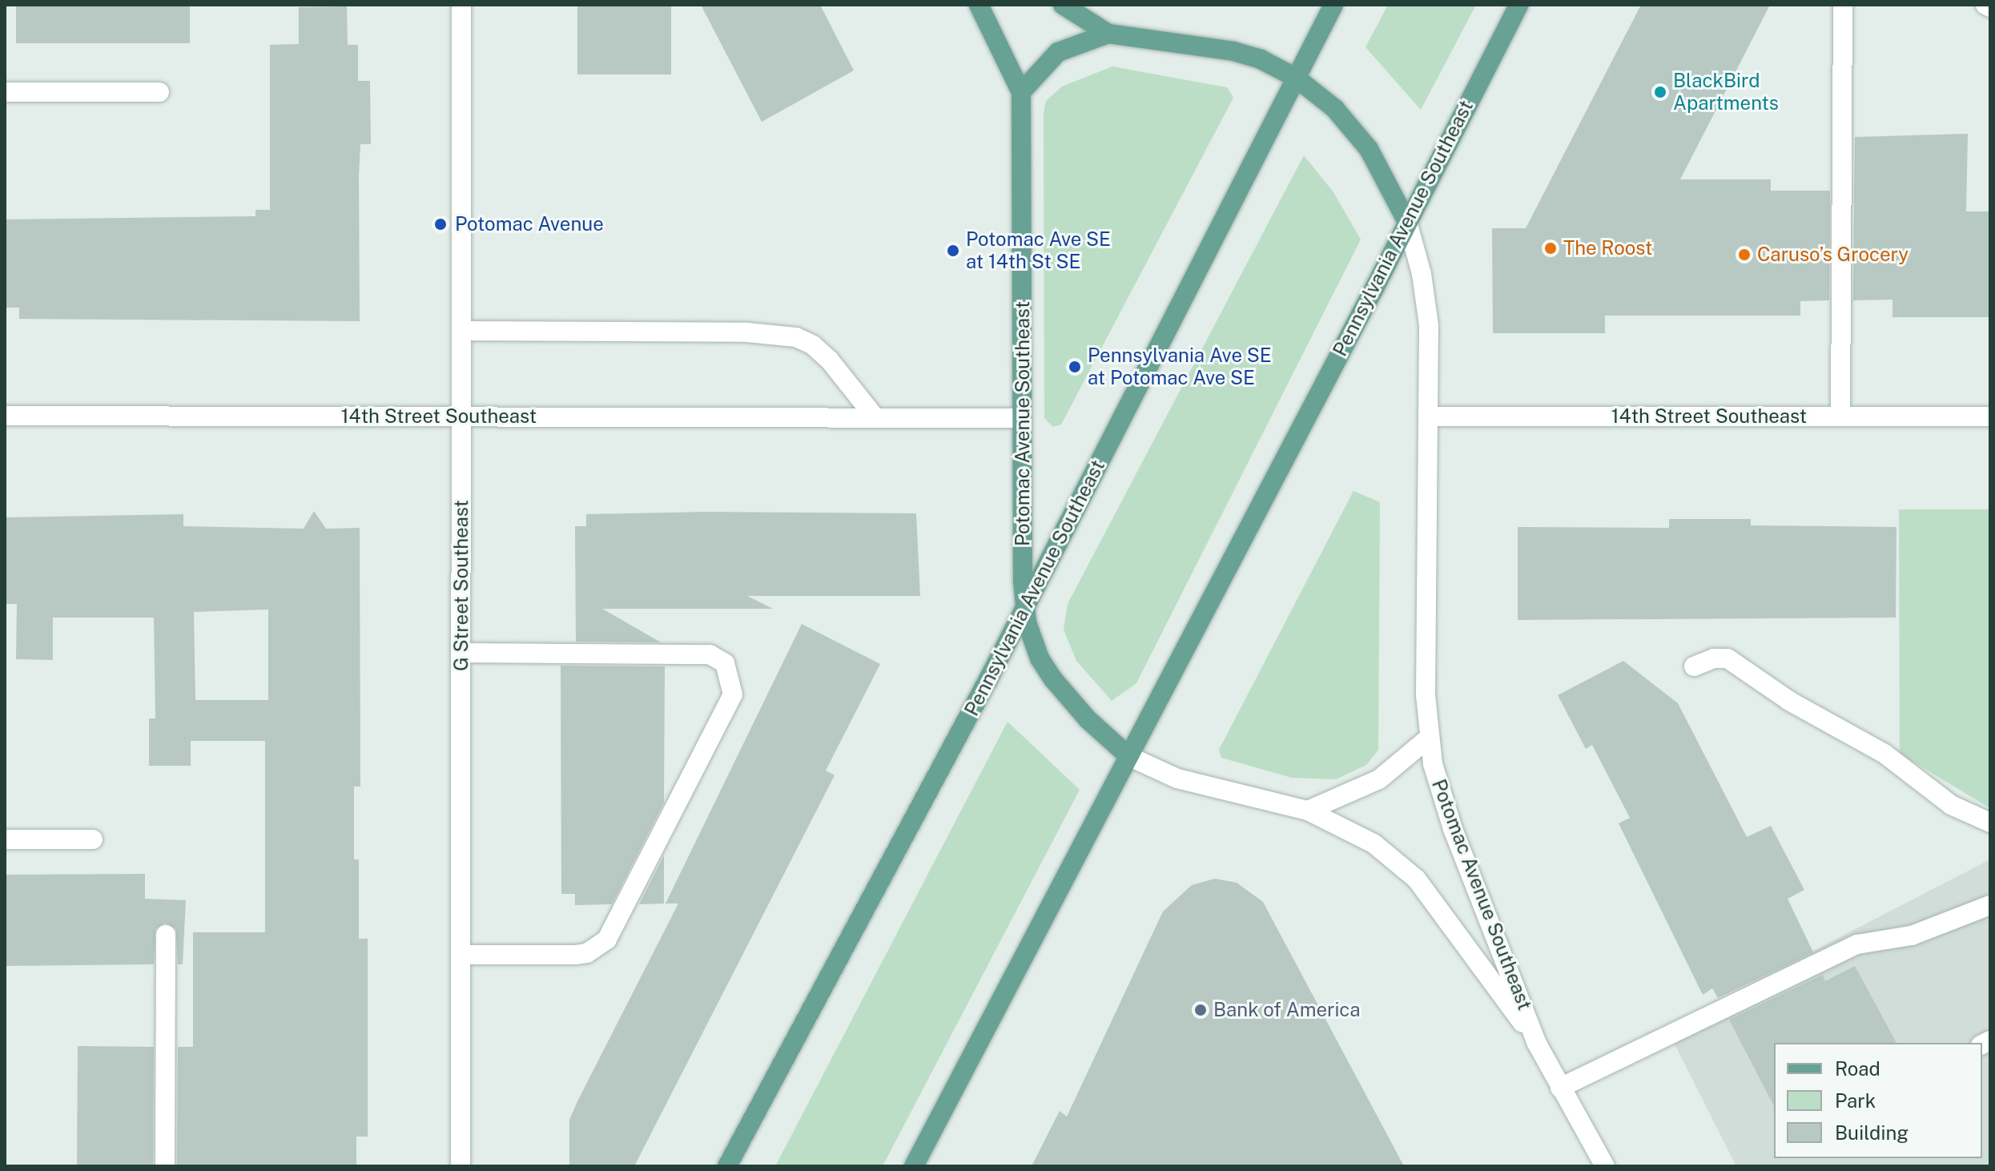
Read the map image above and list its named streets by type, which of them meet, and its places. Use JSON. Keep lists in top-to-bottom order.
{
  "streets": {
    "main road": ["Pennsylvania Avenue Southeast", "Potomac Avenue Southeast"],
    "street": ["14th Street Southeast", "G Street Southeast"]
  },
  "crossings": [
    ["Pennsylvania Avenue Southeast", "Potomac Avenue Southeast"],
    ["14th Street Southeast", "Potomac Avenue Southeast"],
    ["14th Street Southeast", "G Street Southeast"]
  ],
  "places": [
    "BlackBird Apartments",
    "Potomac Avenue",
    "The Roost",
    "Potomac Ave SE at 14th St SE",
    "Caruso’s Grocery",
    "Pennsylvania Ave SE at Potomac Ave SE",
    "Bank of America"
  ],
  "legend": ["Road", "Park", "Building"]
}
